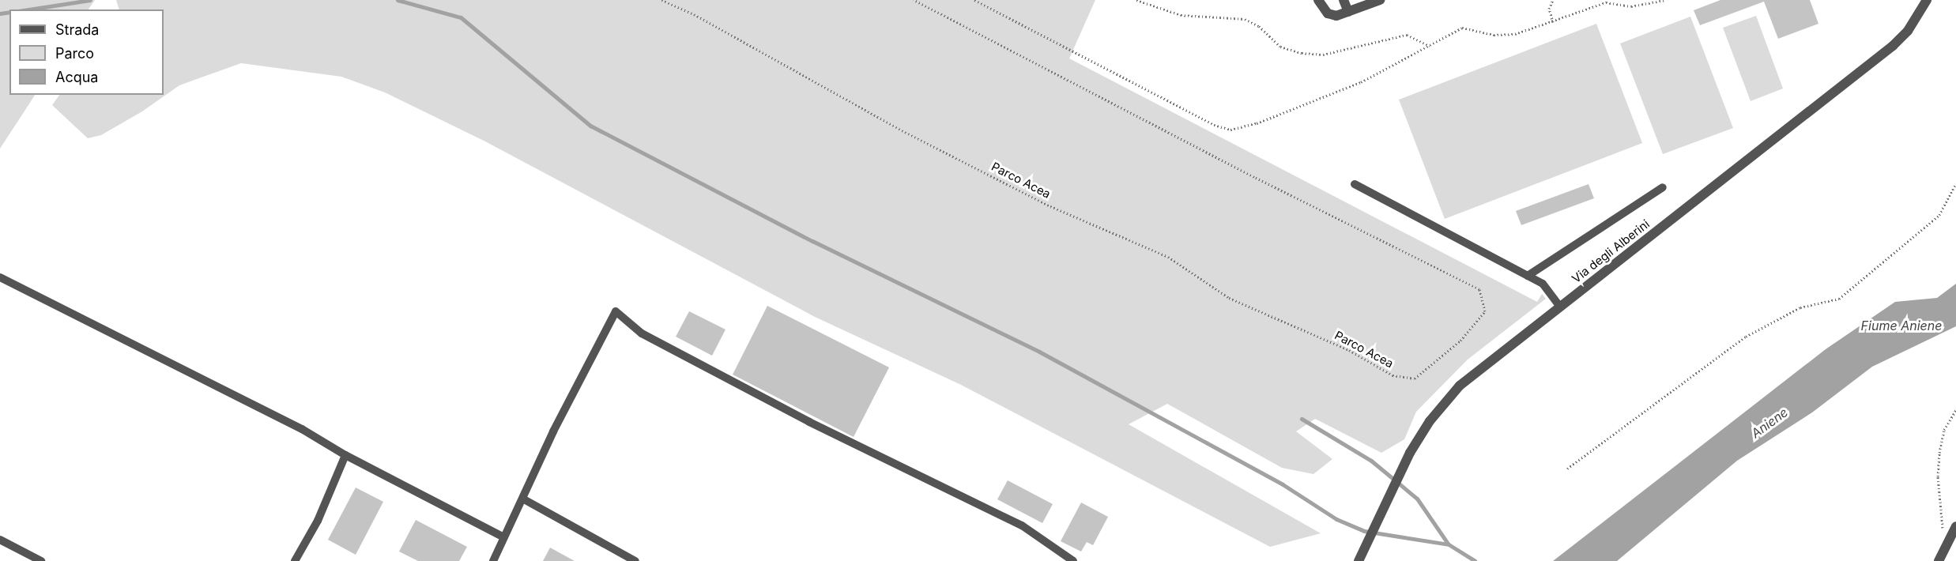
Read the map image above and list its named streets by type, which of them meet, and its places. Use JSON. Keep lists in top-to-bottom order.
{
  "streets": {
    "street": ["Via degli Alberini"],
    "path": ["Parco Acea"]
  },
  "water": ["Fiume Aniene", "Aniene"],
  "legend": ["Strada", "Parco", "Acqua"]
}
